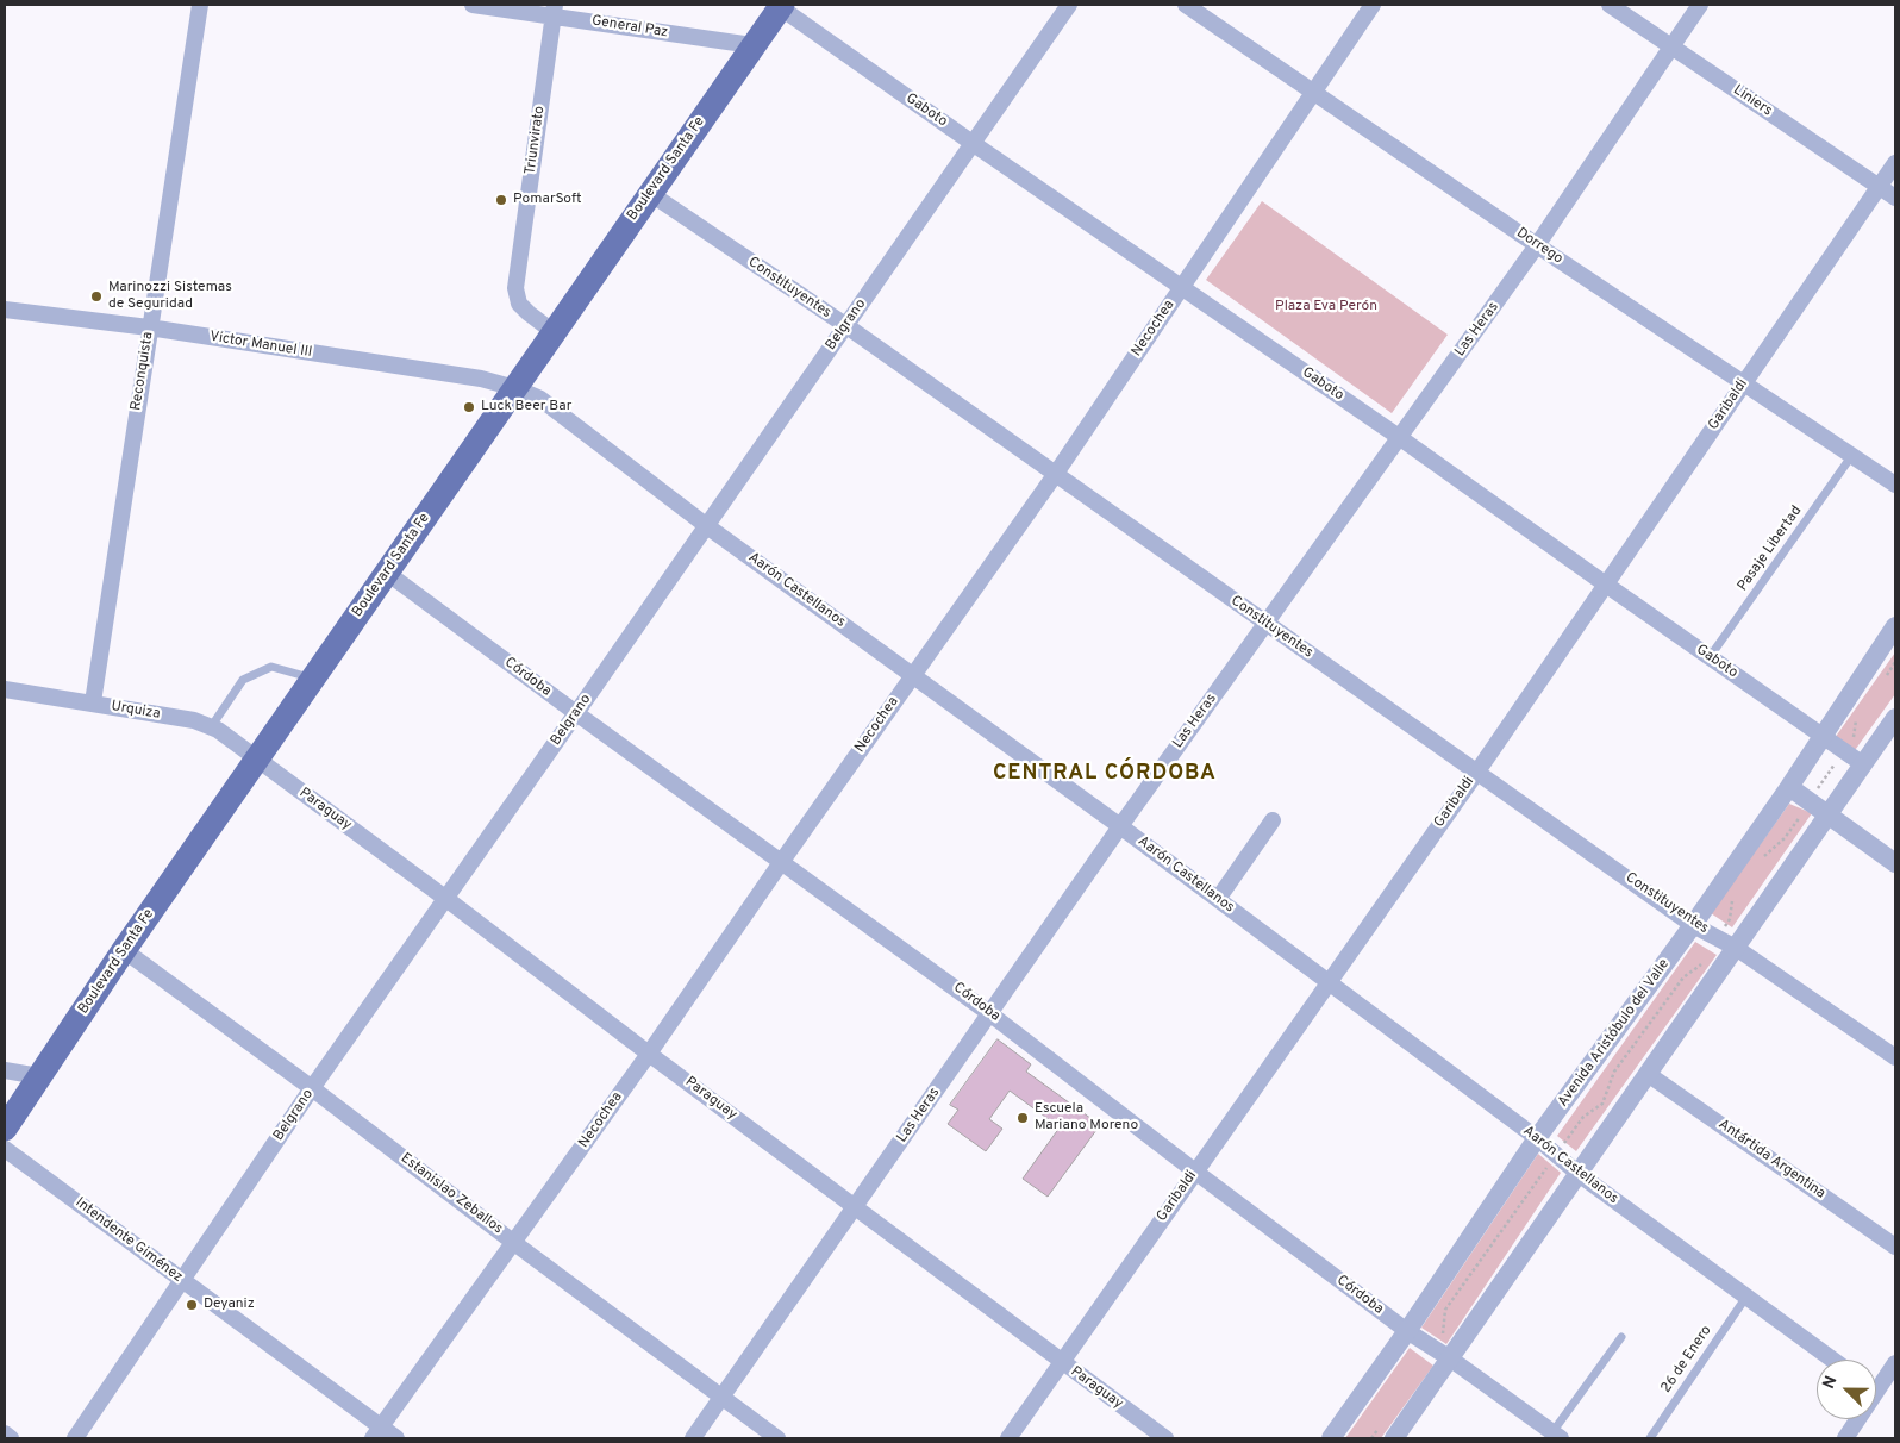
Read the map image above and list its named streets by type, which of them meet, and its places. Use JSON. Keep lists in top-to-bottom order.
{
  "streets": {
    "main road": ["Boulevard Santa Fe"],
    "street": [
      "General Paz",
      "Liniers",
      "Gaboto",
      "Triunvirato",
      "Dorrego",
      "Constituyentes",
      "Belgrano",
      "Necochea",
      "Las Heras",
      "Victor Manuel III",
      "Reconquista",
      "Garibaldi",
      "Aarón Castellanos",
      "Córdoba",
      "Urquiza",
      "Paraguay",
      "Avenida Aristóbulo del Valle",
      "Antártida Argentina",
      "Estanislao Zeballos",
      "Intendente Giménez"
    ],
    "lane": ["Pasaje Libertad", "26 de Enero"]
  },
  "crossings": [
    ["General Paz", "Triunvirato"],
    ["General Paz", "Boulevard Santa Fe"],
    ["Liniers", "Las Heras"],
    ["Liniers", "Garibaldi"],
    ["Gaboto", "Boulevard Santa Fe"],
    ["Gaboto", "Belgrano"],
    ["Gaboto", "Necochea"],
    ["Gaboto", "Las Heras"],
    ["Gaboto", "Garibaldi"],
    ["Gaboto", "Pasaje Libertad"],
    ["Gaboto", "Avenida Aristóbulo del Valle"],
    ["Triunvirato", "Boulevard Santa Fe"],
    ["Boulevard Santa Fe", "Constituyentes"],
    ["Boulevard Santa Fe", "Victor Manuel III"],
    ["Boulevard Santa Fe", "Aarón Castellanos"],
    ["Boulevard Santa Fe", "Córdoba"],
    ["Boulevard Santa Fe", "Urquiza"],
    ["Boulevard Santa Fe", "Paraguay"],
    ["Boulevard Santa Fe", "Estanislao Zeballos"],
    ["Dorrego", "Necochea"],
    ["Dorrego", "Las Heras"],
    ["Dorrego", "Garibaldi"],
    ["Dorrego", "Pasaje Libertad"],
    ["Constituyentes", "Belgrano"],
    ["Constituyentes", "Necochea"],
    ["Constituyentes", "Las Heras"],
    ["Constituyentes", "Garibaldi"],
    ["Constituyentes", "Avenida Aristóbulo del Valle"],
    ["Belgrano", "Aarón Castellanos"],
    ["Belgrano", "Córdoba"],
    ["Belgrano", "Paraguay"],
    ["Belgrano", "Estanislao Zeballos"],
    ["Belgrano", "Intendente Giménez"],
    ["Necochea", "Aarón Castellanos"],
    ["Necochea", "Córdoba"],
    ["Necochea", "Paraguay"],
    ["Necochea", "Estanislao Zeballos"],
    ["Necochea", "Intendente Giménez"],
    ["Las Heras", "Aarón Castellanos"],
    ["Las Heras", "Córdoba"],
    ["Las Heras", "Paraguay"],
    ["Las Heras", "Estanislao Zeballos"],
    ["Victor Manuel III", "Reconquista"],
    ["Victor Manuel III", "Aarón Castellanos"],
    ["Reconquista", "Urquiza"],
    ["Garibaldi", "Aarón Castellanos"],
    ["Garibaldi", "Córdoba"],
    ["Garibaldi", "Paraguay"],
    ["Aarón Castellanos", "Avenida Aristóbulo del Valle"],
    ["Aarón Castellanos", "26 de Enero"],
    ["Córdoba", "Avenida Aristóbulo del Valle"],
    ["Urquiza", "Paraguay"]
  ],
  "districts": ["CENTRAL CÓRDOBA"],
  "parks": ["Plaza Eva Perón"],
  "places": [
    "PomarSoft",
    "Marinozzi Sistemas de Seguridad",
    "Luck Beer Bar",
    "Escuela Mariano Moreno",
    "Deyaniz"
  ],
  "north": "top left"
}
